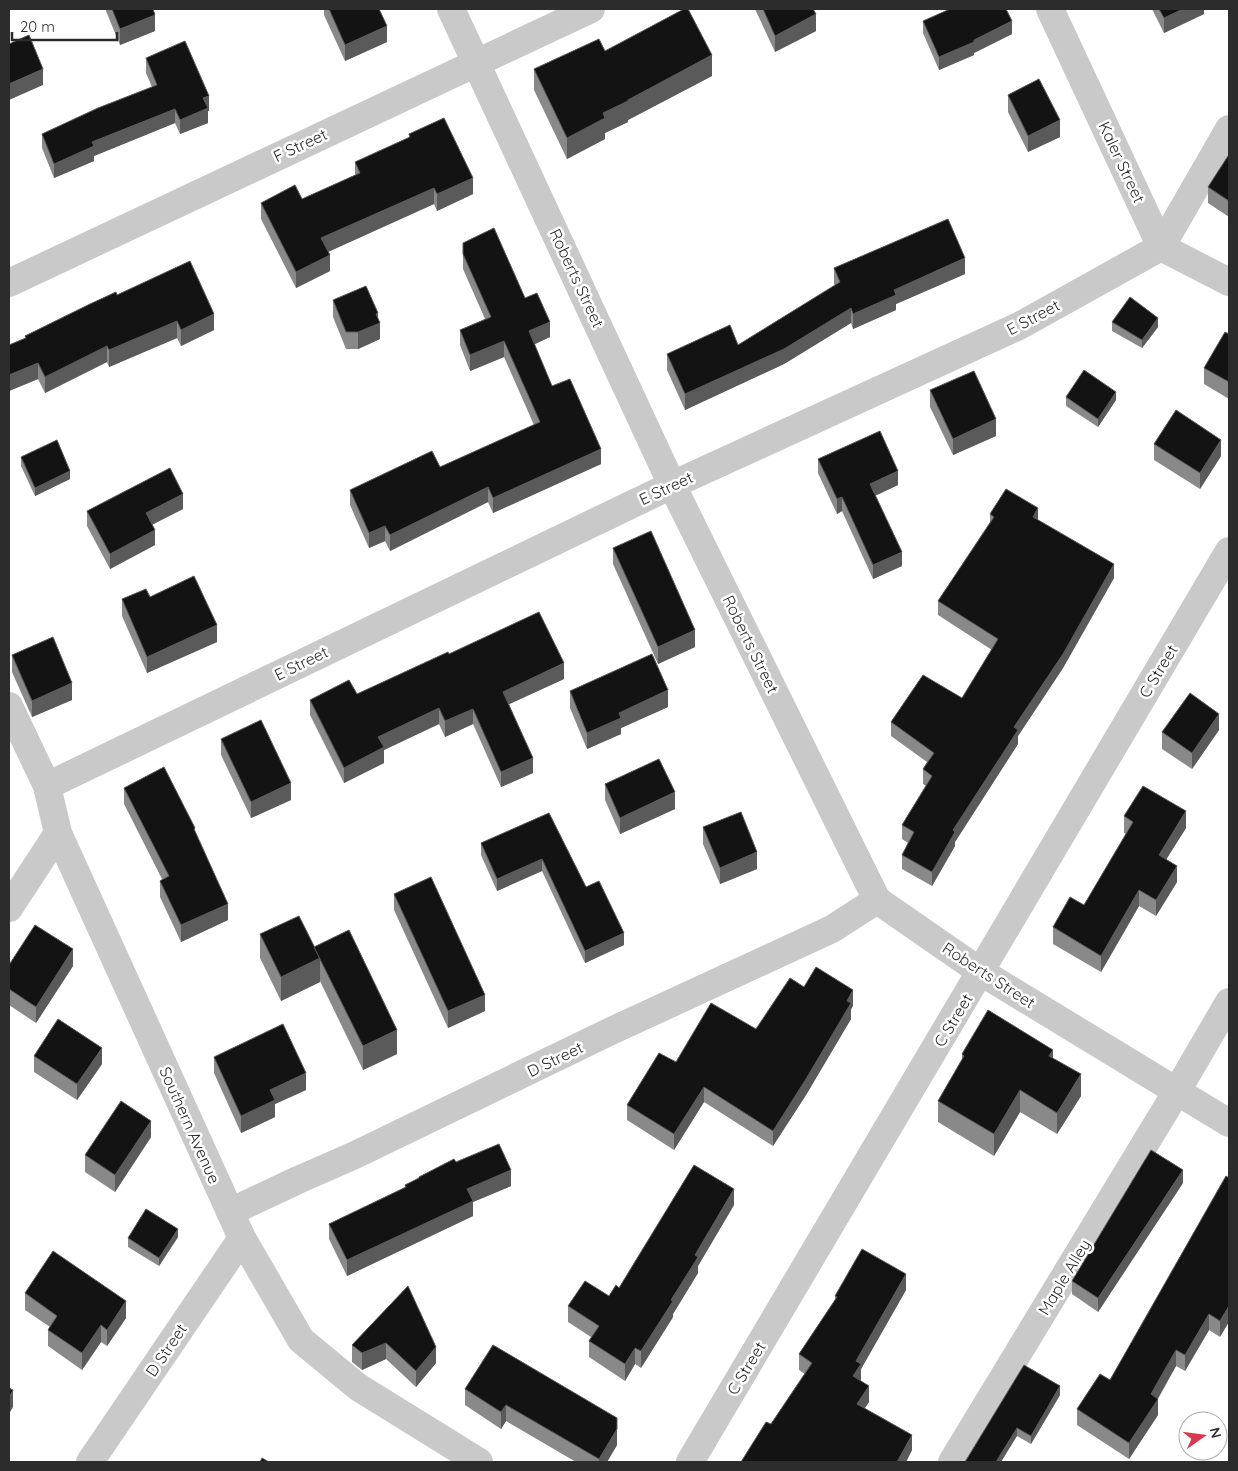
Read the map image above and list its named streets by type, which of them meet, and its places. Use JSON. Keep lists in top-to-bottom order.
{
  "streets": {
    "street": [
      "F Street",
      "Kaler Street",
      "Roberts Street",
      "E Street",
      "C Street",
      "D Street",
      "Southern Avenue",
      "Maple Alley"
    ]
  },
  "crossings": [
    ["F Street", "Roberts Street"],
    ["Kaler Street", "E Street"],
    ["Roberts Street", "E Street"],
    ["Roberts Street", "C Street"],
    ["Roberts Street", "D Street"],
    ["Roberts Street", "Maple Alley"],
    ["E Street", "Southern Avenue"],
    ["D Street", "Southern Avenue"]
  ],
  "scale_bar": "20 m",
  "north": "right"
}
